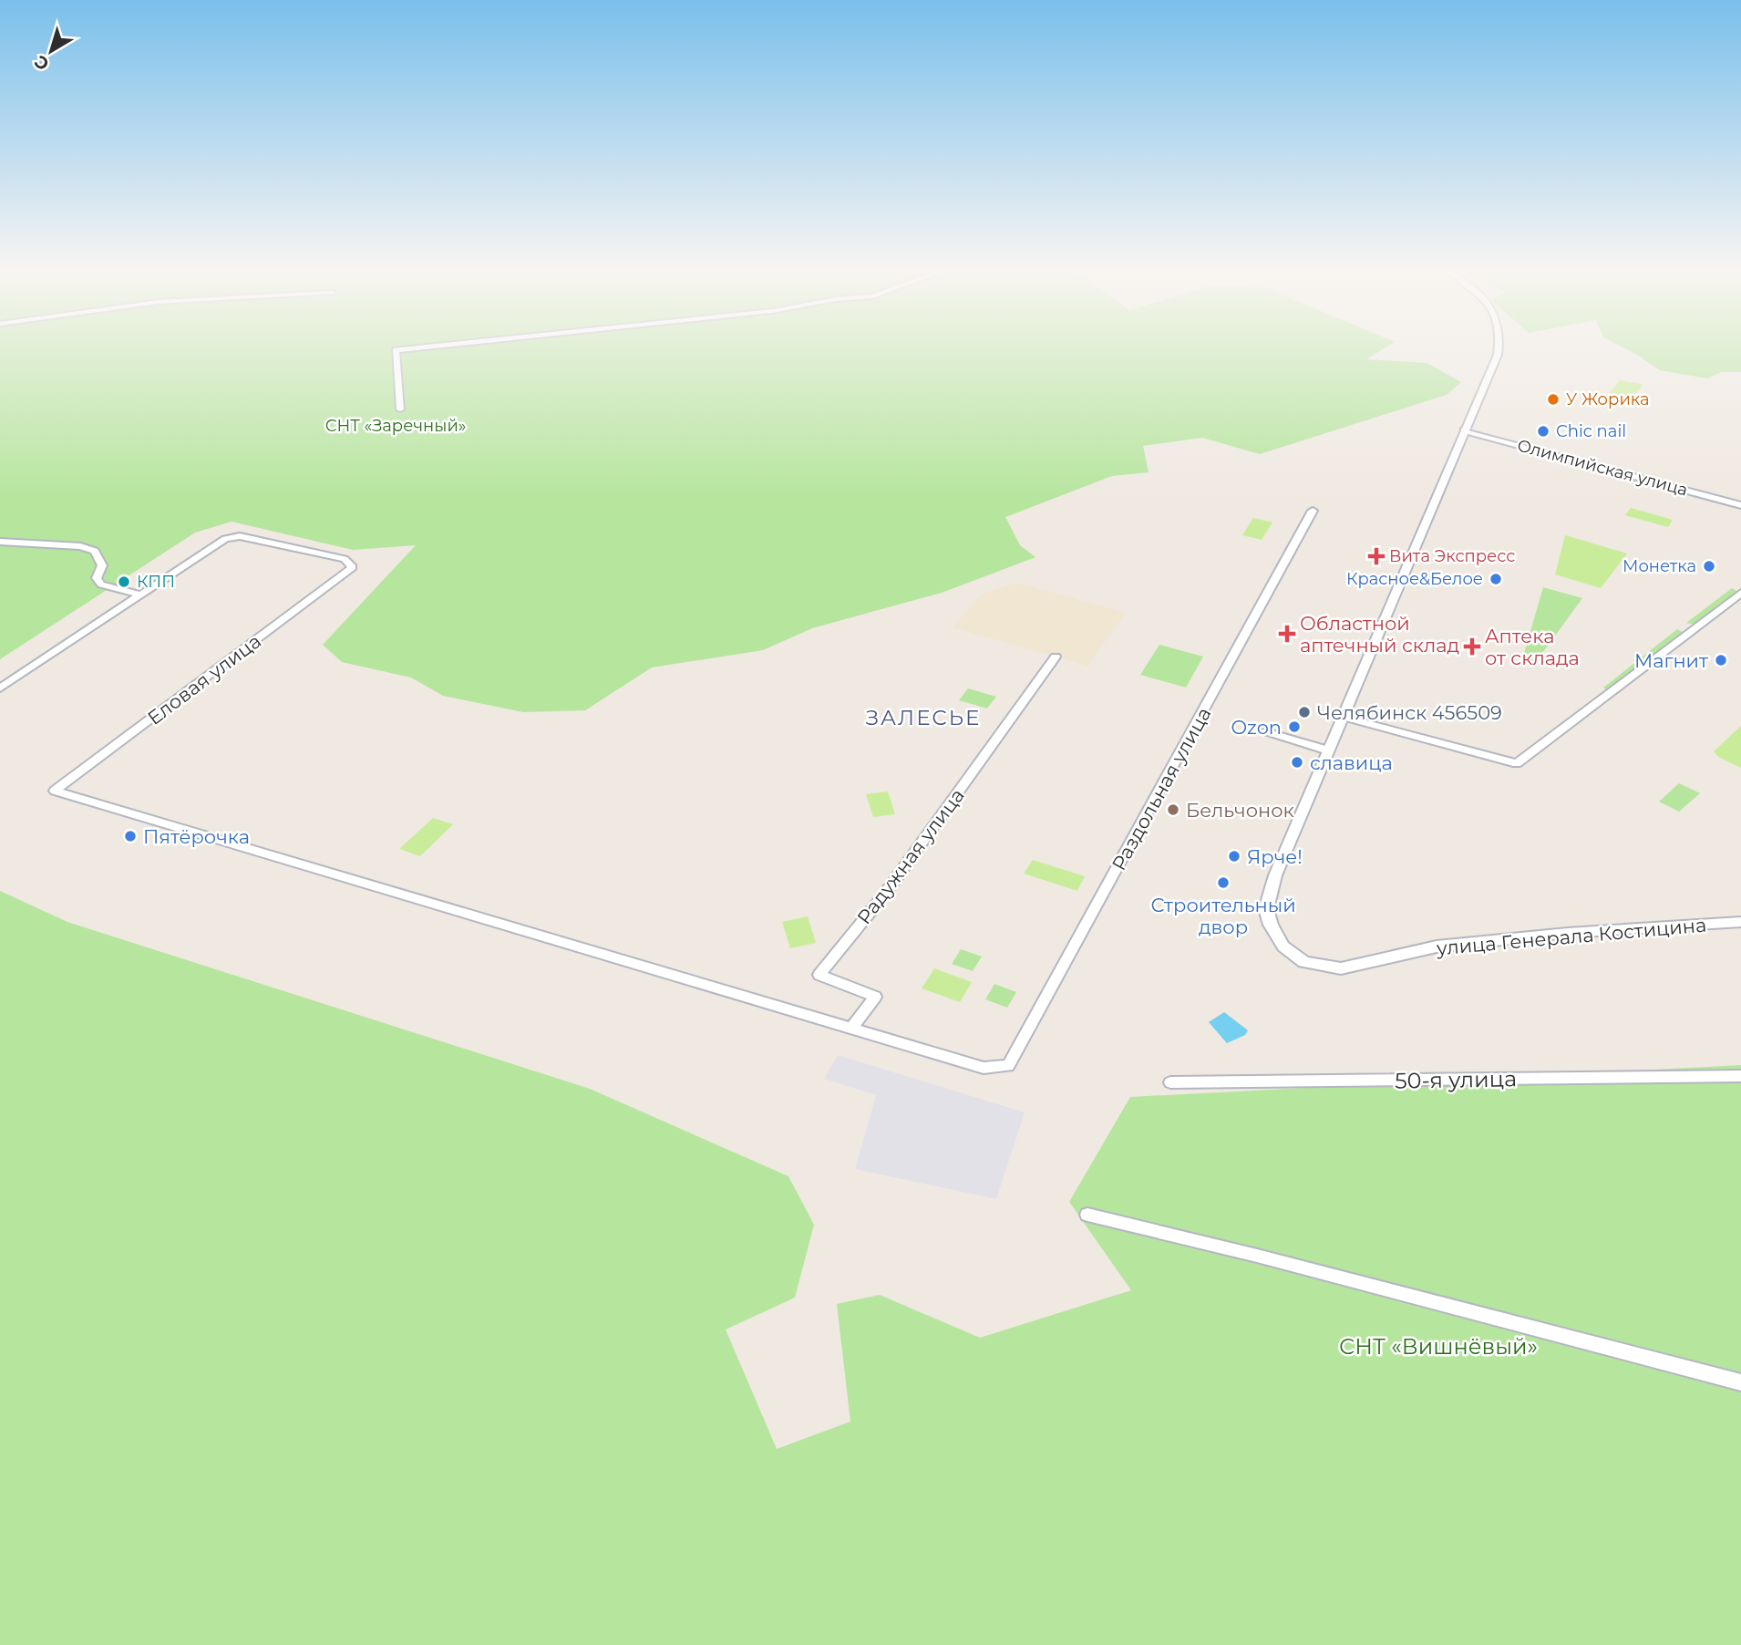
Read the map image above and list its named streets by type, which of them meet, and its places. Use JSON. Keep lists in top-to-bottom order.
{
  "streets": {
    "street": [
      "Олимпийская улица",
      "Еловая улица",
      "Раздольная улица",
      "Радужная улица",
      "улица Генерала Костицина",
      "50-я улица"
    ]
  },
  "crossings": [
    ["Еловая улица", "Раздольная улица"],
    ["Еловая улица", "Радужная улица"],
    ["Раздольная улица", "Радужная улица"]
  ],
  "districts": ["ЗАЛЕСЬЕ"],
  "parks": ["СНТ «Заречный»", "СНТ «Вишнёвый»"],
  "places": {
    "other": [
      "У Жорика",
      "Chic nail",
      "Монетка",
      "Красное&Белое",
      "КПП",
      "Магнит",
      "Челябинск 456509",
      "Ozon",
      "славица",
      "Бельчонок",
      "Пятёрочка",
      "Ярче!",
      "Строительный двор"
    ],
    "health": ["Вита Экспресс", "Областной аптечный склад", "Аптека от склада"]
  },
  "north": "bottom left"
}
